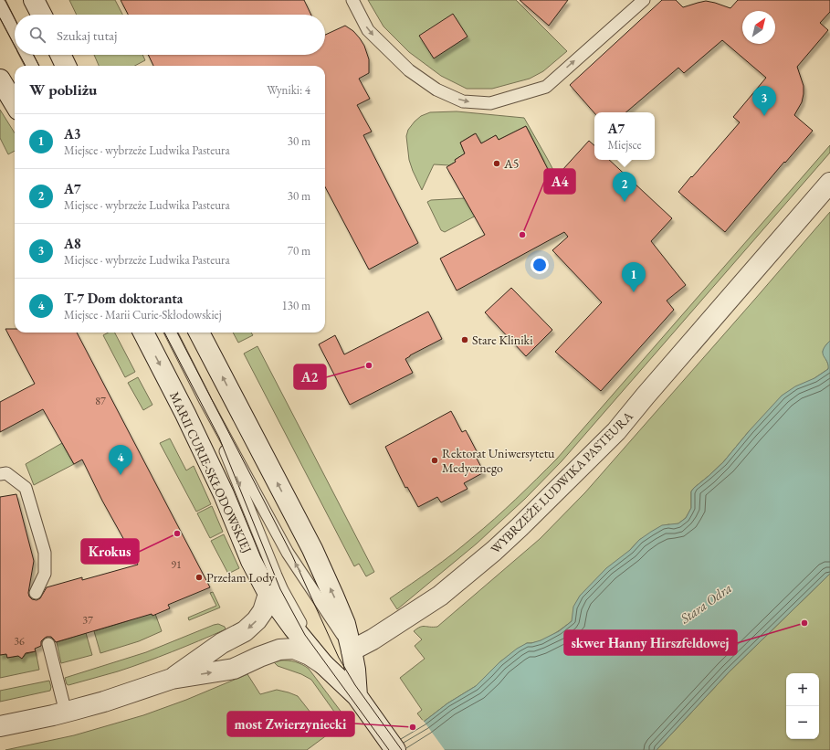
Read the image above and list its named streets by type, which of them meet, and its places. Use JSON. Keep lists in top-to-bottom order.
{
  "streets": {
    "street": ["MARII CURIE-SKŁODOWSKIEJ", "WYBRZEŻE LUDWIKA PASTEURA"]
  },
  "water": ["Stara Odra"],
  "places": [
    "A5",
    "A4",
    "Stare Kliniki",
    "A2",
    "Rektorat Uniwersytetu Medycznego",
    "Krokus",
    "Przełam Lody",
    "skwer Hanny Hirszfeldowej",
    "most Zwierzyniecki"
  ],
  "house_numbers": [
    "87",
    "91",
    "37",
    "36"
  ],
  "north": "top right",
  "page": {
    "search": "Szukaj tutaj",
    "heading": ["W pobliżu", "Wyniki: 4"],
    "pins": [
      "3",
      "2",
      "1",
      "4"
    ],
    "popup": ["A7", "Miejsce"],
    "list": [
      {
        "mark": "1",
        "name": "A3",
        "note": "Miejsce · wybrzeże Ludwika Pasteura",
        "value": "30 m"
      },
      {
        "mark": "2",
        "name": "A7",
        "note": "Miejsce · wybrzeże Ludwika Pasteura",
        "value": "30 m"
      },
      {
        "mark": "3",
        "name": "A8",
        "note": "Miejsce · wybrzeże Ludwika Pasteura",
        "value": "70 m"
      },
      {
        "mark": "4",
        "name": "T-7 Dom doktoranta",
        "note": "Miejsce · Marii Curie-Skłodowskiej",
        "value": "130 m"
      }
    ],
    "map_buttons": ["+", "−"]
  }
}
